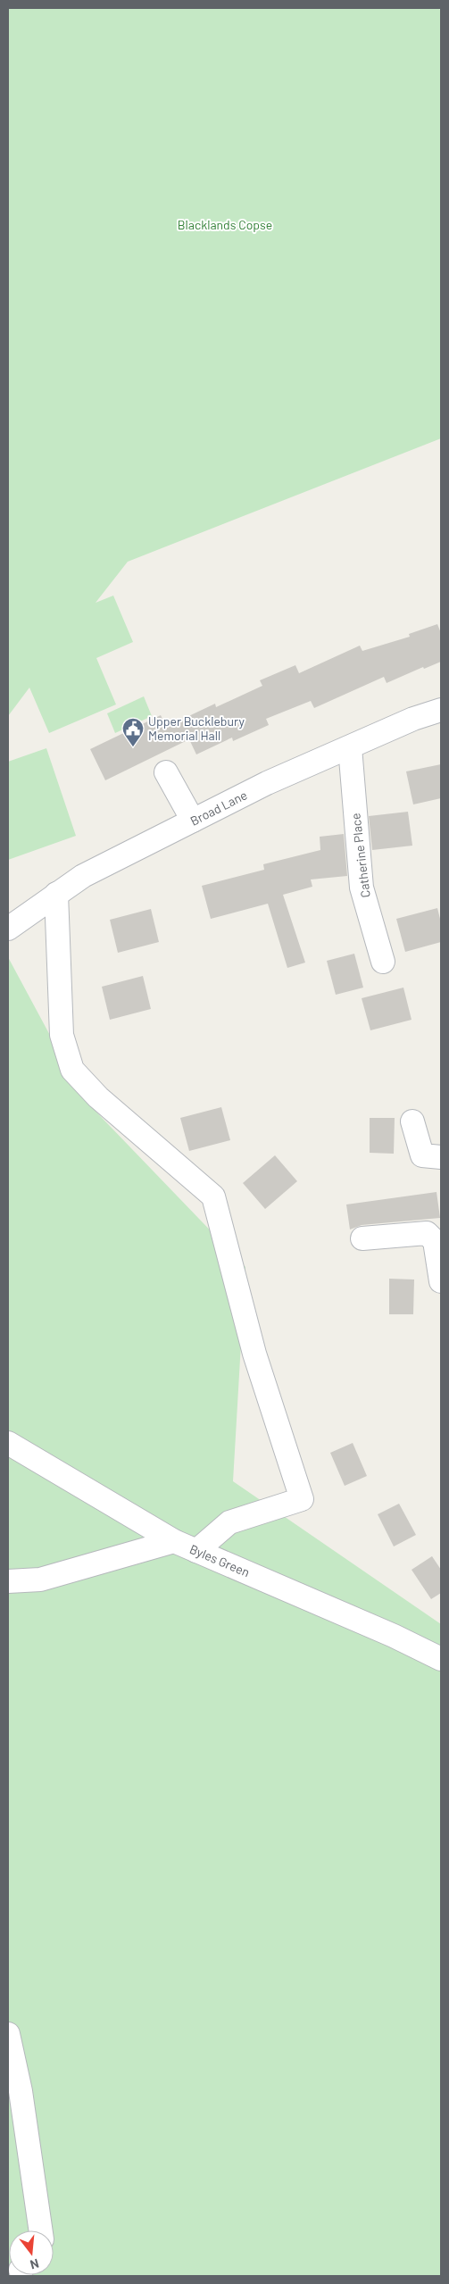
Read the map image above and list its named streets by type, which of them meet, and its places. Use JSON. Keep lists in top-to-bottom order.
{
  "streets": {
    "street": ["Broad Lane", "Catherine Place", "Byles Green"]
  },
  "crossings": [
    ["Broad Lane", "Catherine Place"]
  ],
  "parks": ["Blacklands Copse"],
  "places": {
    "public building": ["Upper Bucklebury Memorial Hall"]
  },
  "north": "bottom"
}
